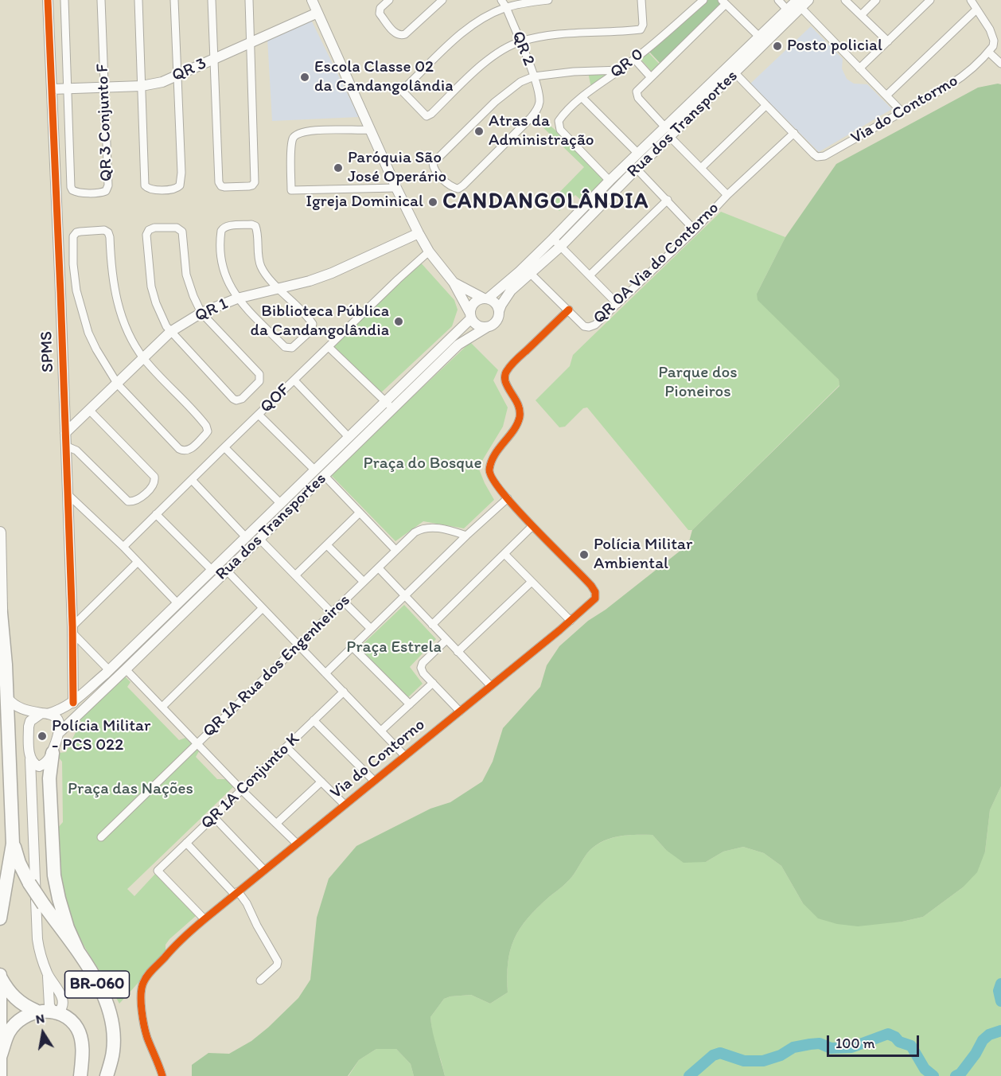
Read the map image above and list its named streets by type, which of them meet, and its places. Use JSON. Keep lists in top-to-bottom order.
{
  "streets": {
    "highway": ["BR-060"],
    "street": [
      "QR 2",
      "QR 0",
      "QR 3",
      "Via do Contormo",
      "QR 3 Conjunto F",
      "Rua dos Transportes",
      "QR 0A Via do Contorno",
      "QR 1",
      "SPMS",
      "QOF",
      "QR 1A Rua dos Engenheiros",
      "Via do Contorno",
      "QR 1A Conjunto K"
    ]
  },
  "crossings": [
    ["QR 0", "Rua dos Transportes"],
    ["QR 3", "QR 3 Conjunto F"],
    ["QR 3", "SPMS"],
    ["Via do Contormo", "QR 0A Via do Contorno"],
    ["Rua dos Transportes", "SPMS"],
    ["QR 1", "SPMS"],
    ["Via do Contorno", "QR 1A Conjunto K"]
  ],
  "districts": ["CANDANGOLÂNDIA"],
  "parks": [
    "Parque dos Pioneiros",
    "Praça do Bosque",
    "Praça Estrela",
    "Praça das Nações"
  ],
  "places": [
    "Posto policial",
    "Escola Classe 02 da Candangolândia",
    "Atras da Administração",
    "Paróquia São José Operário",
    "Igreja Dominical",
    "Biblioteca Pública da Candangolândia",
    "Polícia Militar Ambiental",
    "Polícia Militar - PCS 022"
  ],
  "scale_bar": "100 m",
  "north": "top"
}
